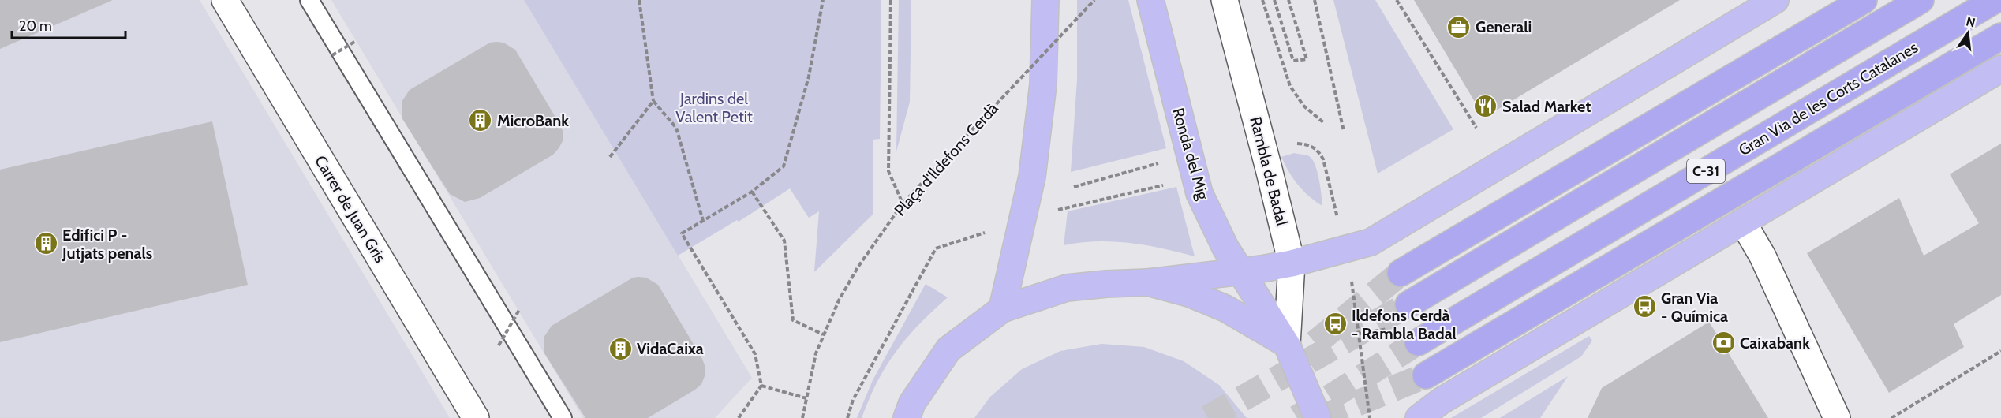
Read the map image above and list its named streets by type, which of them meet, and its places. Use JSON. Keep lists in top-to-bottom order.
{
  "streets": {
    "highway": ["Gran Via de les Corts Catalanes", "C-31"],
    "main road": ["Ronda del Mig"],
    "street": ["Rambla de Badal", "Carrer de Juan Gris"],
    "path": ["Plaça d'Ildefons Cerdà"]
  },
  "crossings": [
    ["Ronda del Mig", "Rambla de Badal"]
  ],
  "parks": ["Jardins del Valent Petit"],
  "places": {
    "office": ["Generali"],
    "restaurant": ["Salad Market"],
    "building": ["MicroBank", "Edifici P - Jutjats penals", "VidaCaixa"],
    "bus stop": ["Gran Via - Química", "Ildefons Cerdà - Rambla Badal"],
    "bank": ["Caixabank"]
  },
  "scale_bar": "20 m",
  "north": "top"
}
